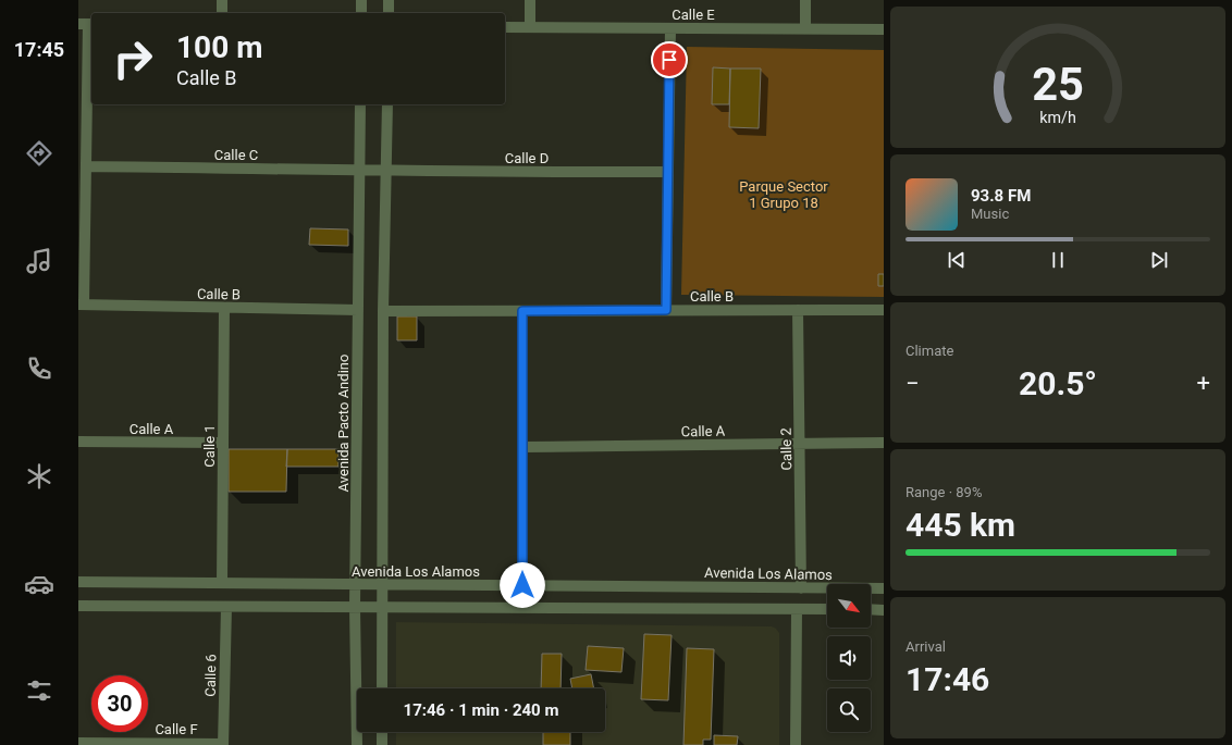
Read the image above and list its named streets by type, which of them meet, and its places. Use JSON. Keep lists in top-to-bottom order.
{
  "streets": {
    "street": [
      "Calle E",
      "Calle C",
      "Calle D",
      "Calle B",
      "Avenida Pacto Andino",
      "Calle A",
      "Calle 1",
      "Calle 2",
      "Avenida Los Alamos",
      "Calle 6",
      "Calle F"
    ]
  },
  "crossings": [
    ["Calle C", "Calle D"],
    ["Calle C", "Avenida Pacto Andino"],
    ["Calle B", "Avenida Pacto Andino"],
    ["Calle B", "Calle 1"],
    ["Calle B", "Calle 2"],
    ["Avenida Pacto Andino", "Avenida Los Alamos"],
    ["Calle A", "Calle 1"],
    ["Calle A", "Calle 2"],
    ["Calle 1", "Avenida Los Alamos"],
    ["Calle 2", "Avenida Los Alamos"],
    ["Calle 6", "Calle F"]
  ],
  "parks": ["Parque Sector 1 Grupo 18"],
  "north": "bottom right",
  "page": {
    "tabs": "17:45",
    "turn": ["100 m", "Calle B"],
    "song": ["93.8 FM", "Music"],
    "tile": [
      "Climate",
      ["Range · 89%", "445 km"],
      ["Arrival", "17:46"]
    ],
    "heat": ["−", "20.5°", "+"],
    "limit": "30",
    "trip": "17:46 · 1 min · 240 m",
    "gauge": ["25", "km/h"]
  }
}
